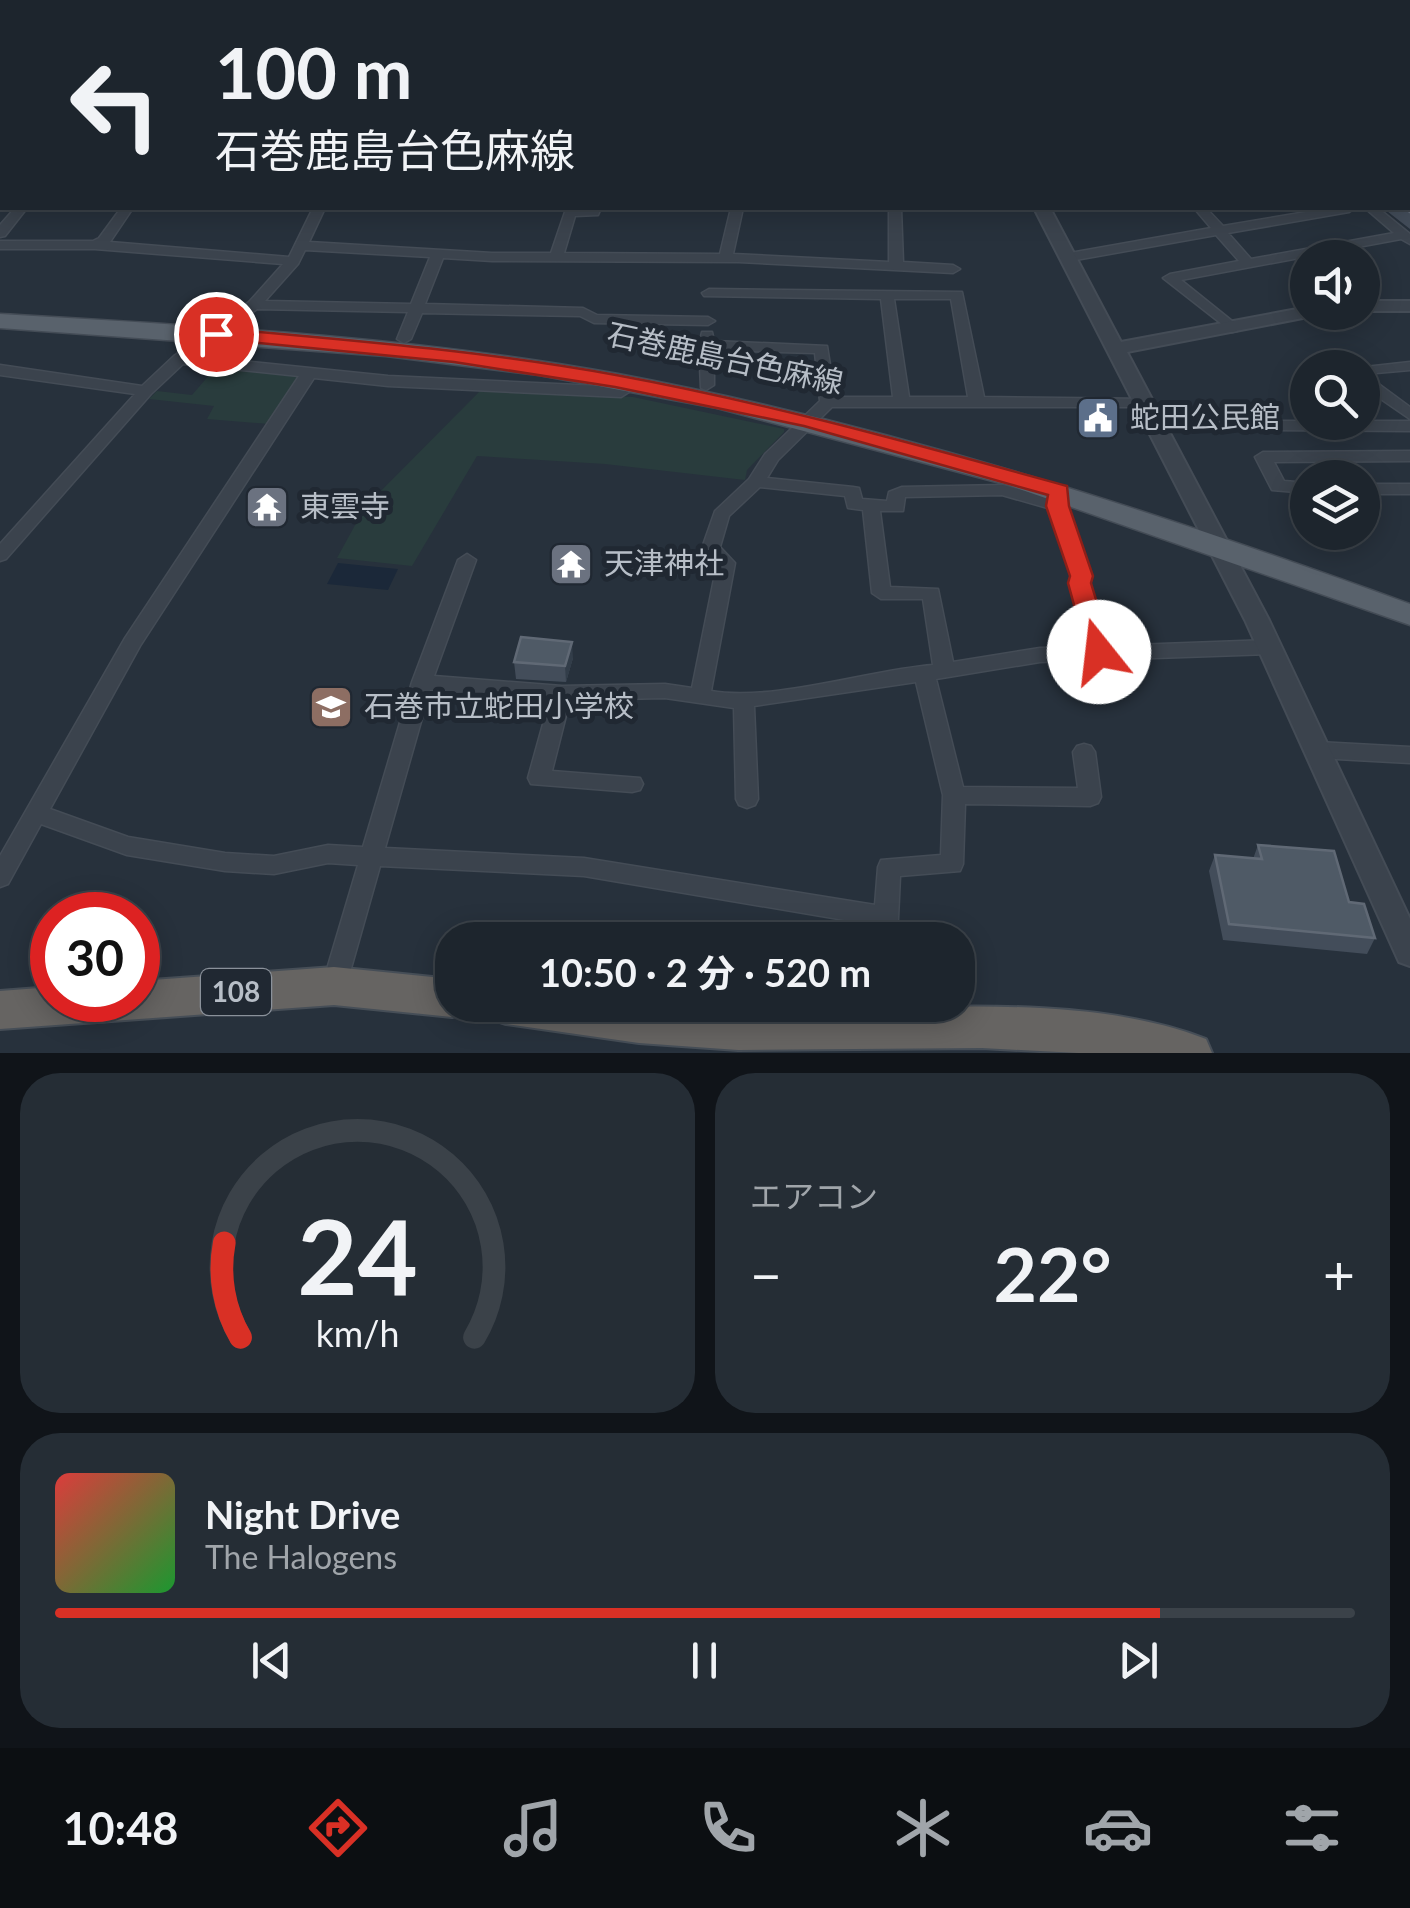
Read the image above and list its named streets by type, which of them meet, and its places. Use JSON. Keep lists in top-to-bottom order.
{
  "streets": {
    "highway": ["108"],
    "main road": ["石巻鹿島台色麻線"]
  },
  "places": {
    "public building": ["蛇田公民館"],
    "temple": ["東雲寺", "天津神社"],
    "school or university": ["石巻市立蛇田小学校"]
  },
  "page": {
    "turn": ["100 m", "石巻鹿島台色麻線"],
    "limit": "30",
    "trip": "10:50 · 2 分 · 520 m",
    "tile": "エアコン",
    "heat": ["−", "22°", "+"],
    "song": ["Night Drive", "The Halogens"],
    "tabs": "10:48",
    "gauge": ["24", "km/h"]
  }
}
